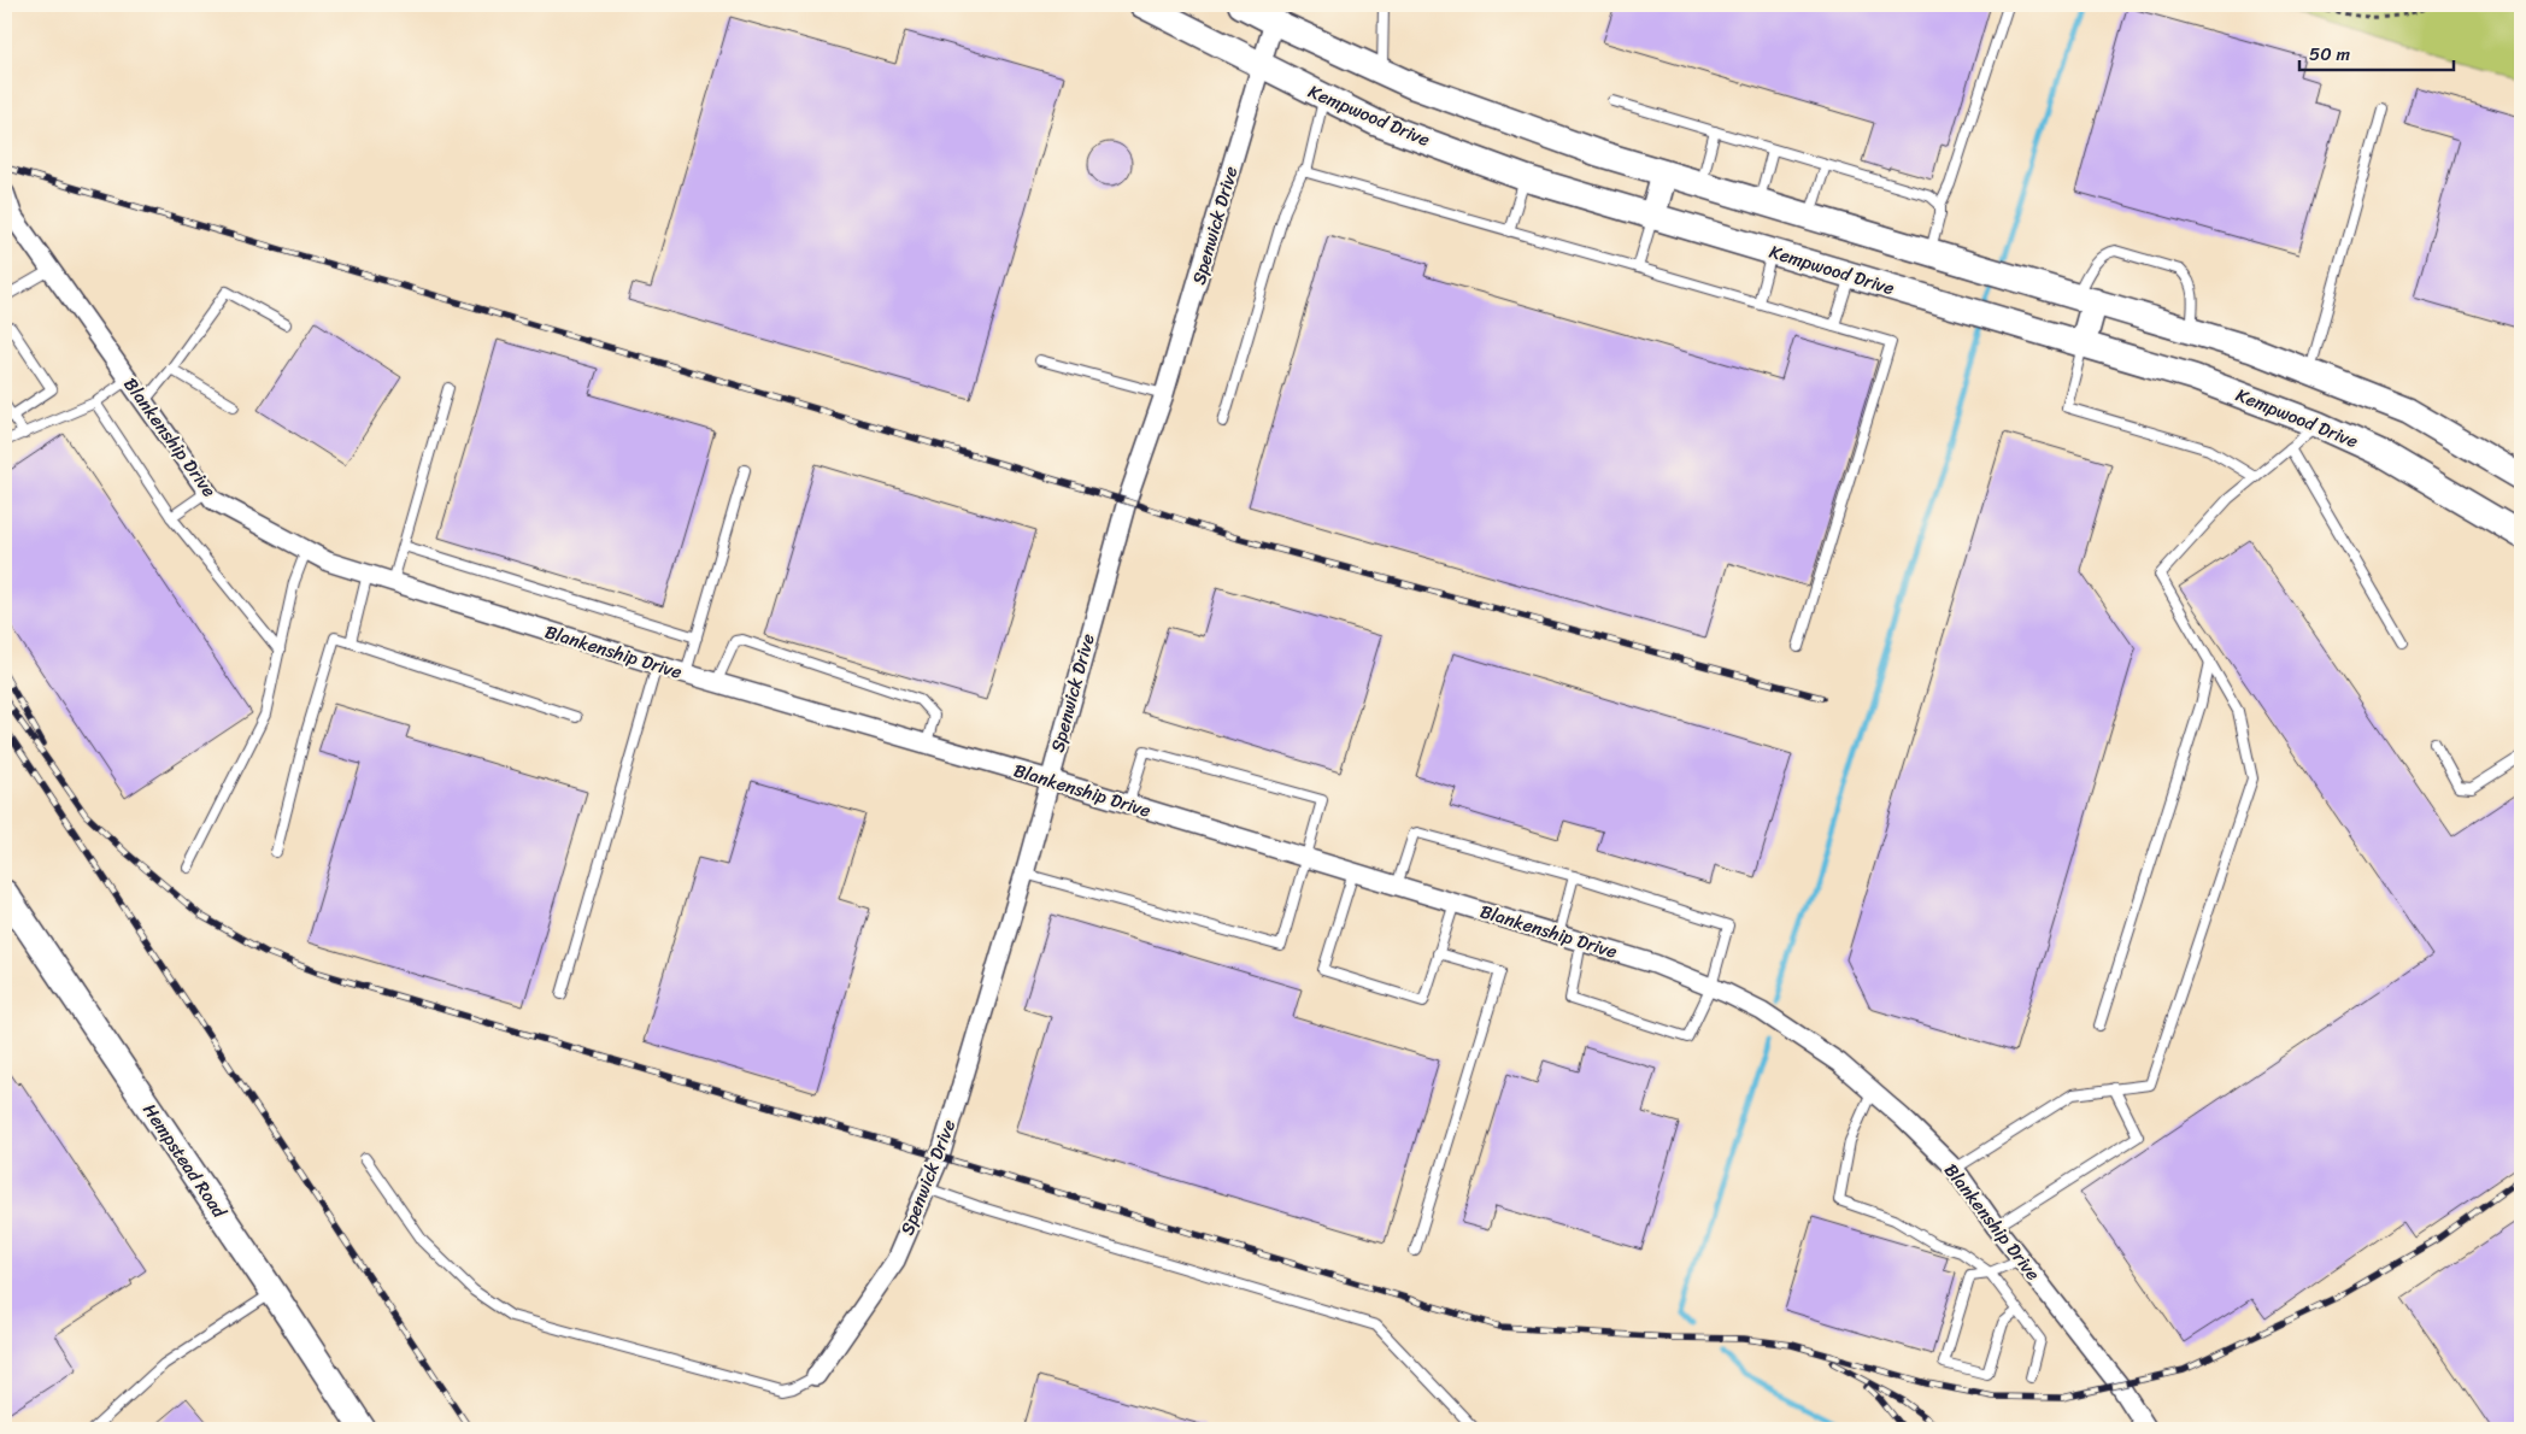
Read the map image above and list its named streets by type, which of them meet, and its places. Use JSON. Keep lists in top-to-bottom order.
{
  "streets": {
    "main road": ["Kempwood Drive", "Hempstead Road"],
    "street": ["Spenwick Drive", "Blankenship Drive"]
  },
  "crossings": [
    ["Kempwood Drive", "Spenwick Drive"],
    ["Spenwick Drive", "Blankenship Drive"]
  ],
  "scale_bar": "50 m"
}
